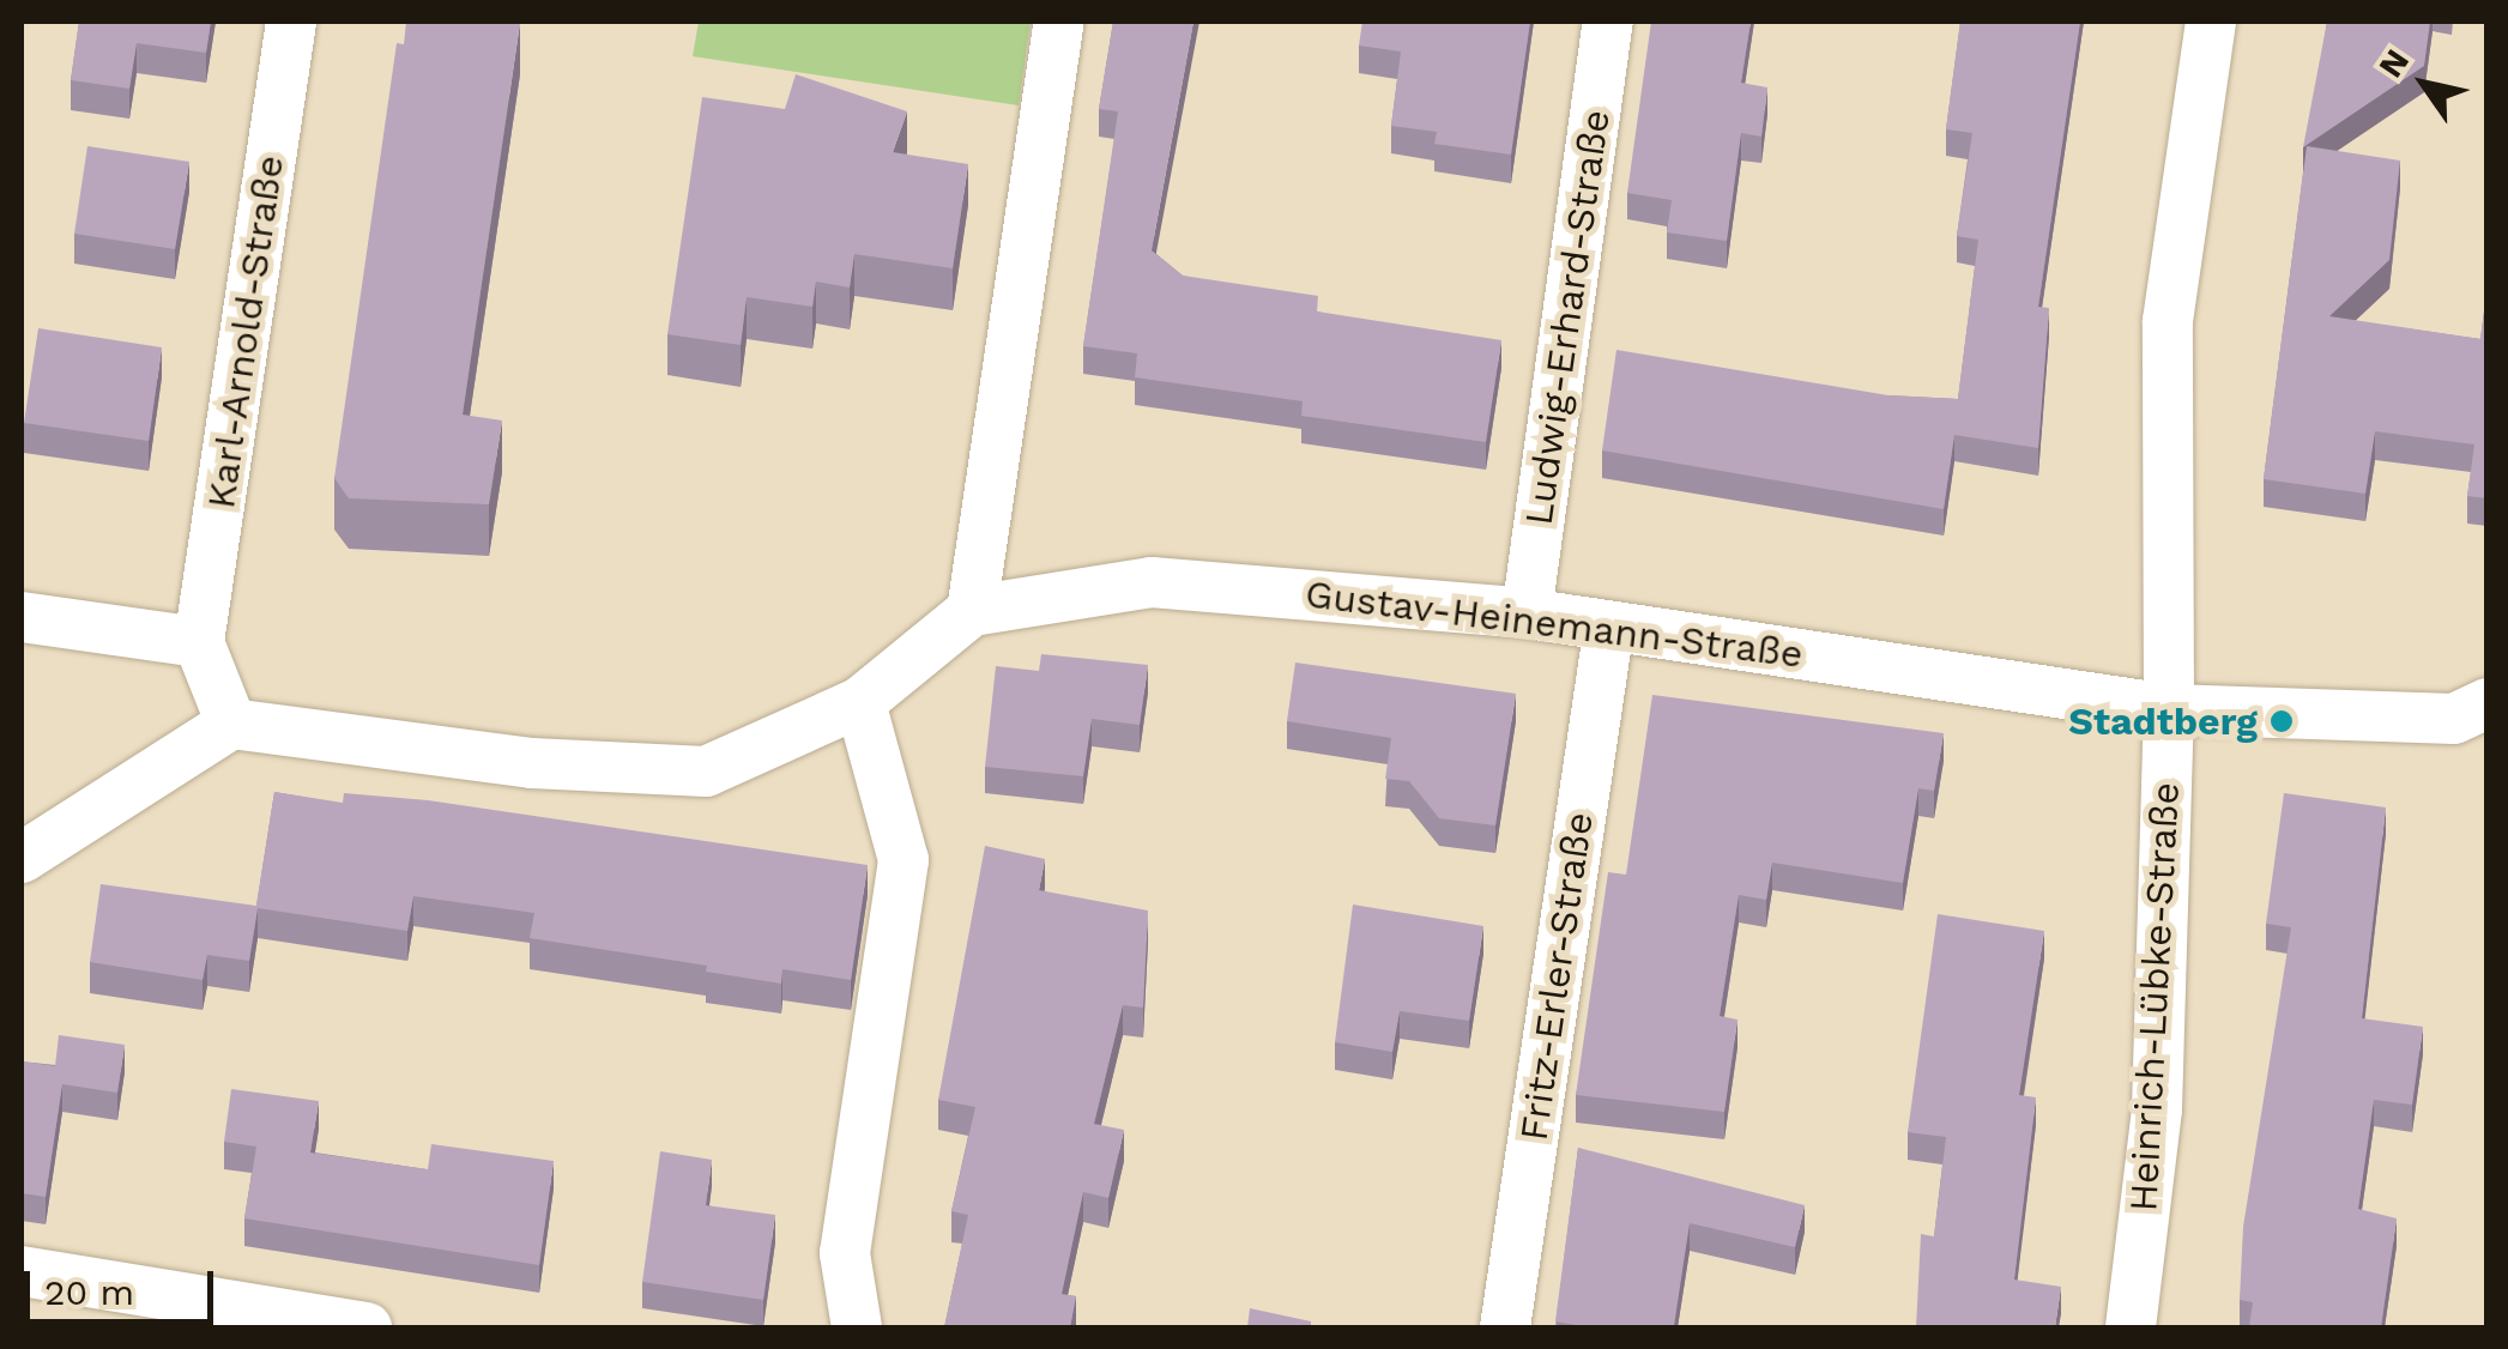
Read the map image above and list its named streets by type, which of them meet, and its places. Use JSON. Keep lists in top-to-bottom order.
{
  "streets": {
    "street": [
      "Ludwig-Erhard-Straße",
      "Karl-Arnold-Straße",
      "Gustav-Heinemann-Straße",
      "Fritz-Erler-Straße",
      "Heinrich-Lübke-Straße"
    ]
  },
  "crossings": [
    ["Ludwig-Erhard-Straße", "Gustav-Heinemann-Straße"],
    ["Gustav-Heinemann-Straße", "Fritz-Erler-Straße"],
    ["Gustav-Heinemann-Straße", "Heinrich-Lübke-Straße"]
  ],
  "places": ["Stadtberg"],
  "scale_bar": "20 m",
  "north": "top left"
}
